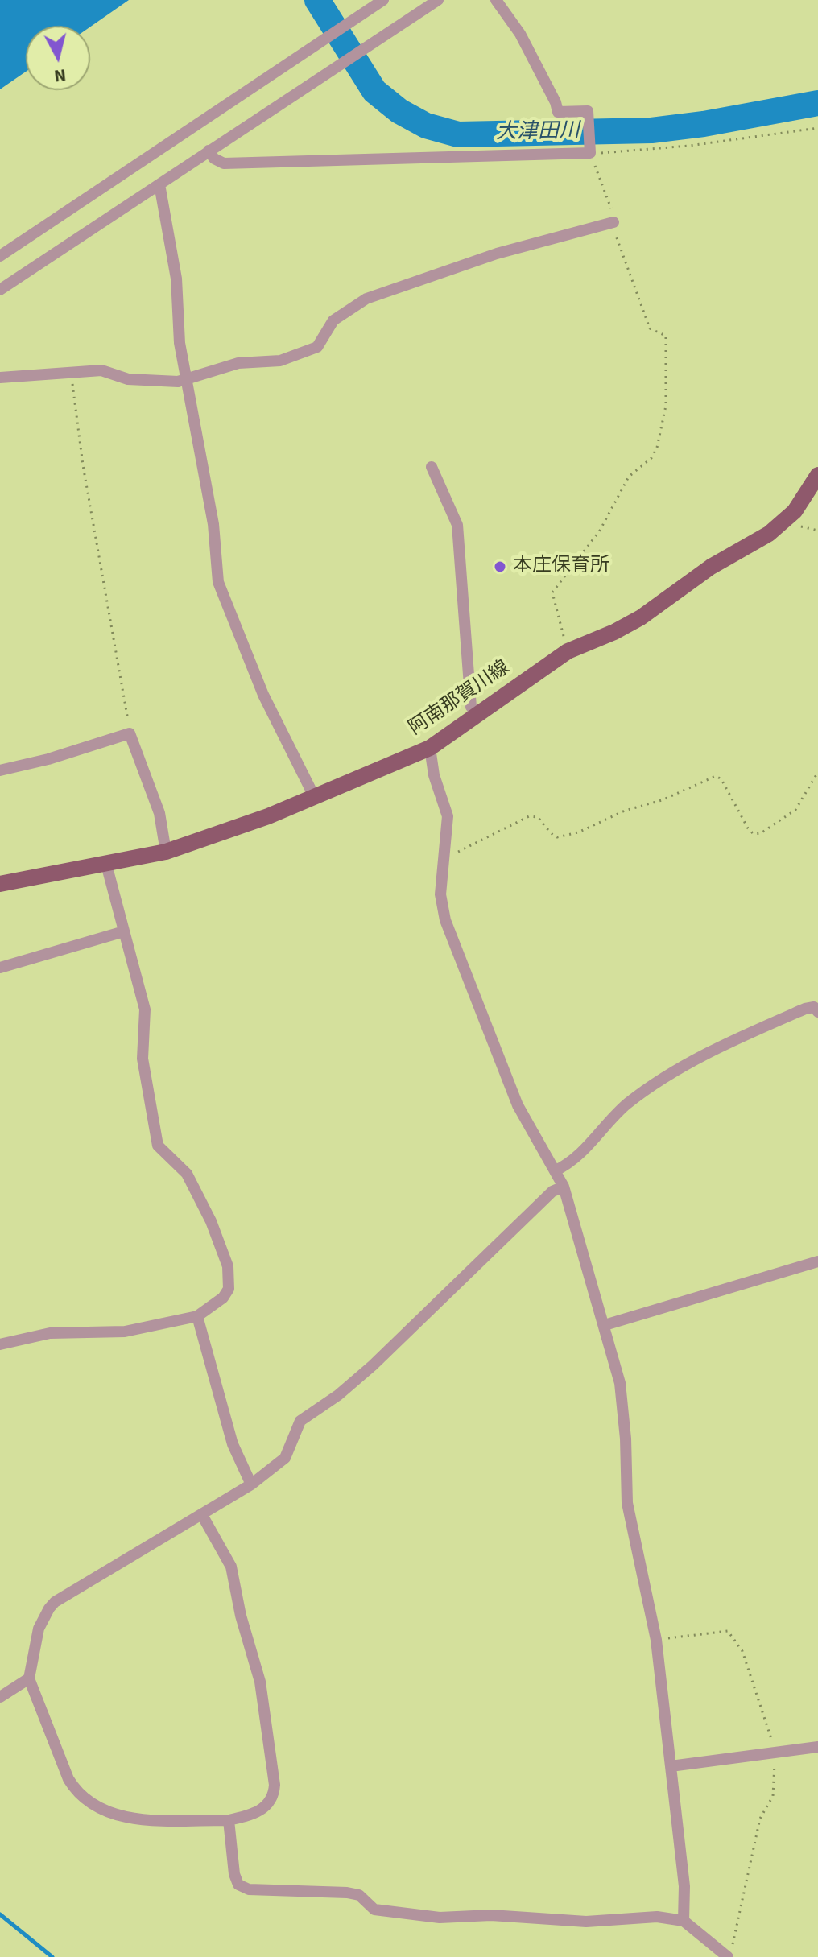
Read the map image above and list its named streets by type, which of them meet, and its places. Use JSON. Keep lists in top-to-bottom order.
{
  "streets": {
    "main road": ["阿南那賀川線"]
  },
  "water": ["大津田川"],
  "places": ["本庄保育所"],
  "north": "bottom"
}
